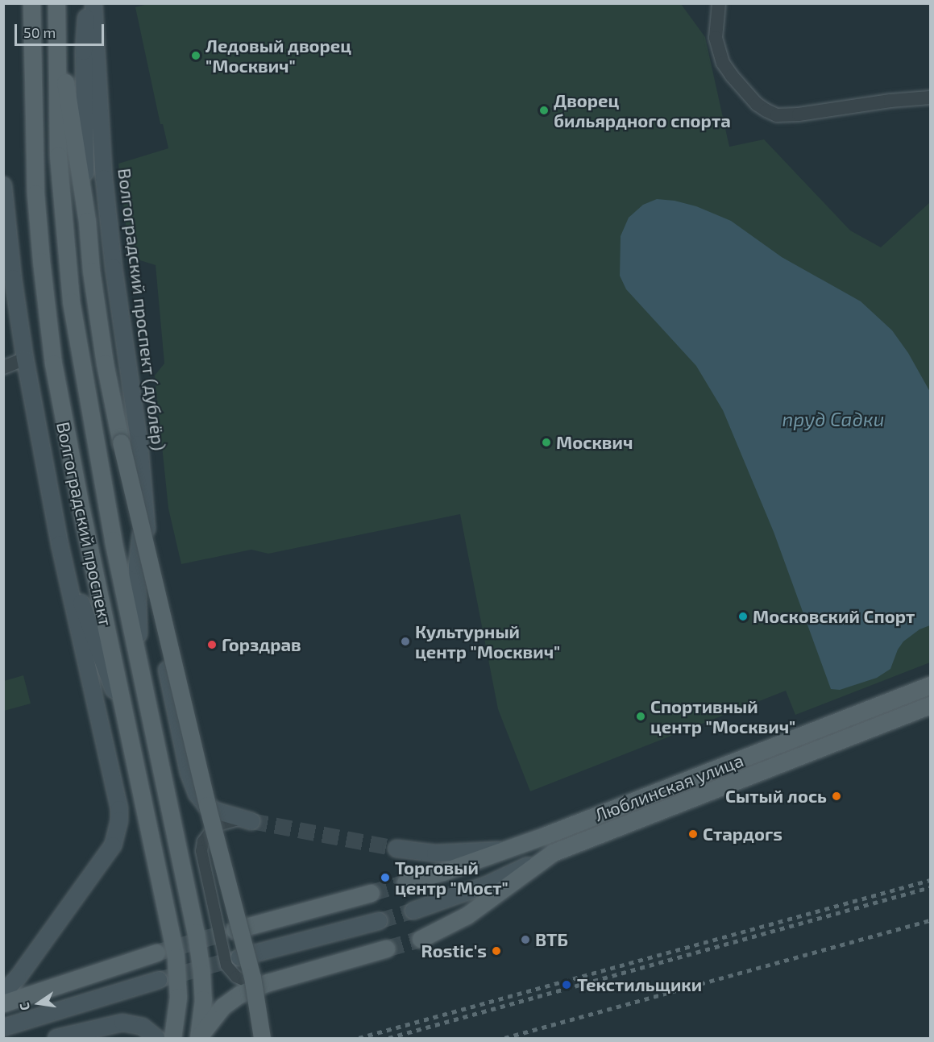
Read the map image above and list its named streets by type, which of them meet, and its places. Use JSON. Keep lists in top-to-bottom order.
{
  "streets": {
    "main road": ["Волгоградский проспект (дублёр)", "Волгоградский проспект", "Люблинская улица"]
  },
  "crossings": [
    ["Волгоградский проспект (дублёр)", "Волгоградский проспект"]
  ],
  "water": ["пруд Садки"],
  "places": [
    "Ледовый дворец \"Москвич\"",
    "Дворец бильярдного спорта",
    "Москвич",
    "Московский Спорт",
    "Культурный центр \"Москвич\"",
    "Горздрав",
    "Спортивный центр \"Москвич\"",
    "Сытый лось",
    "Стардогs",
    "Торговый центр \"Мост\"",
    "ВТБ",
    "Rostic's",
    "Текстильщики"
  ],
  "scale_bar": "50 m",
  "north": "left"
}
